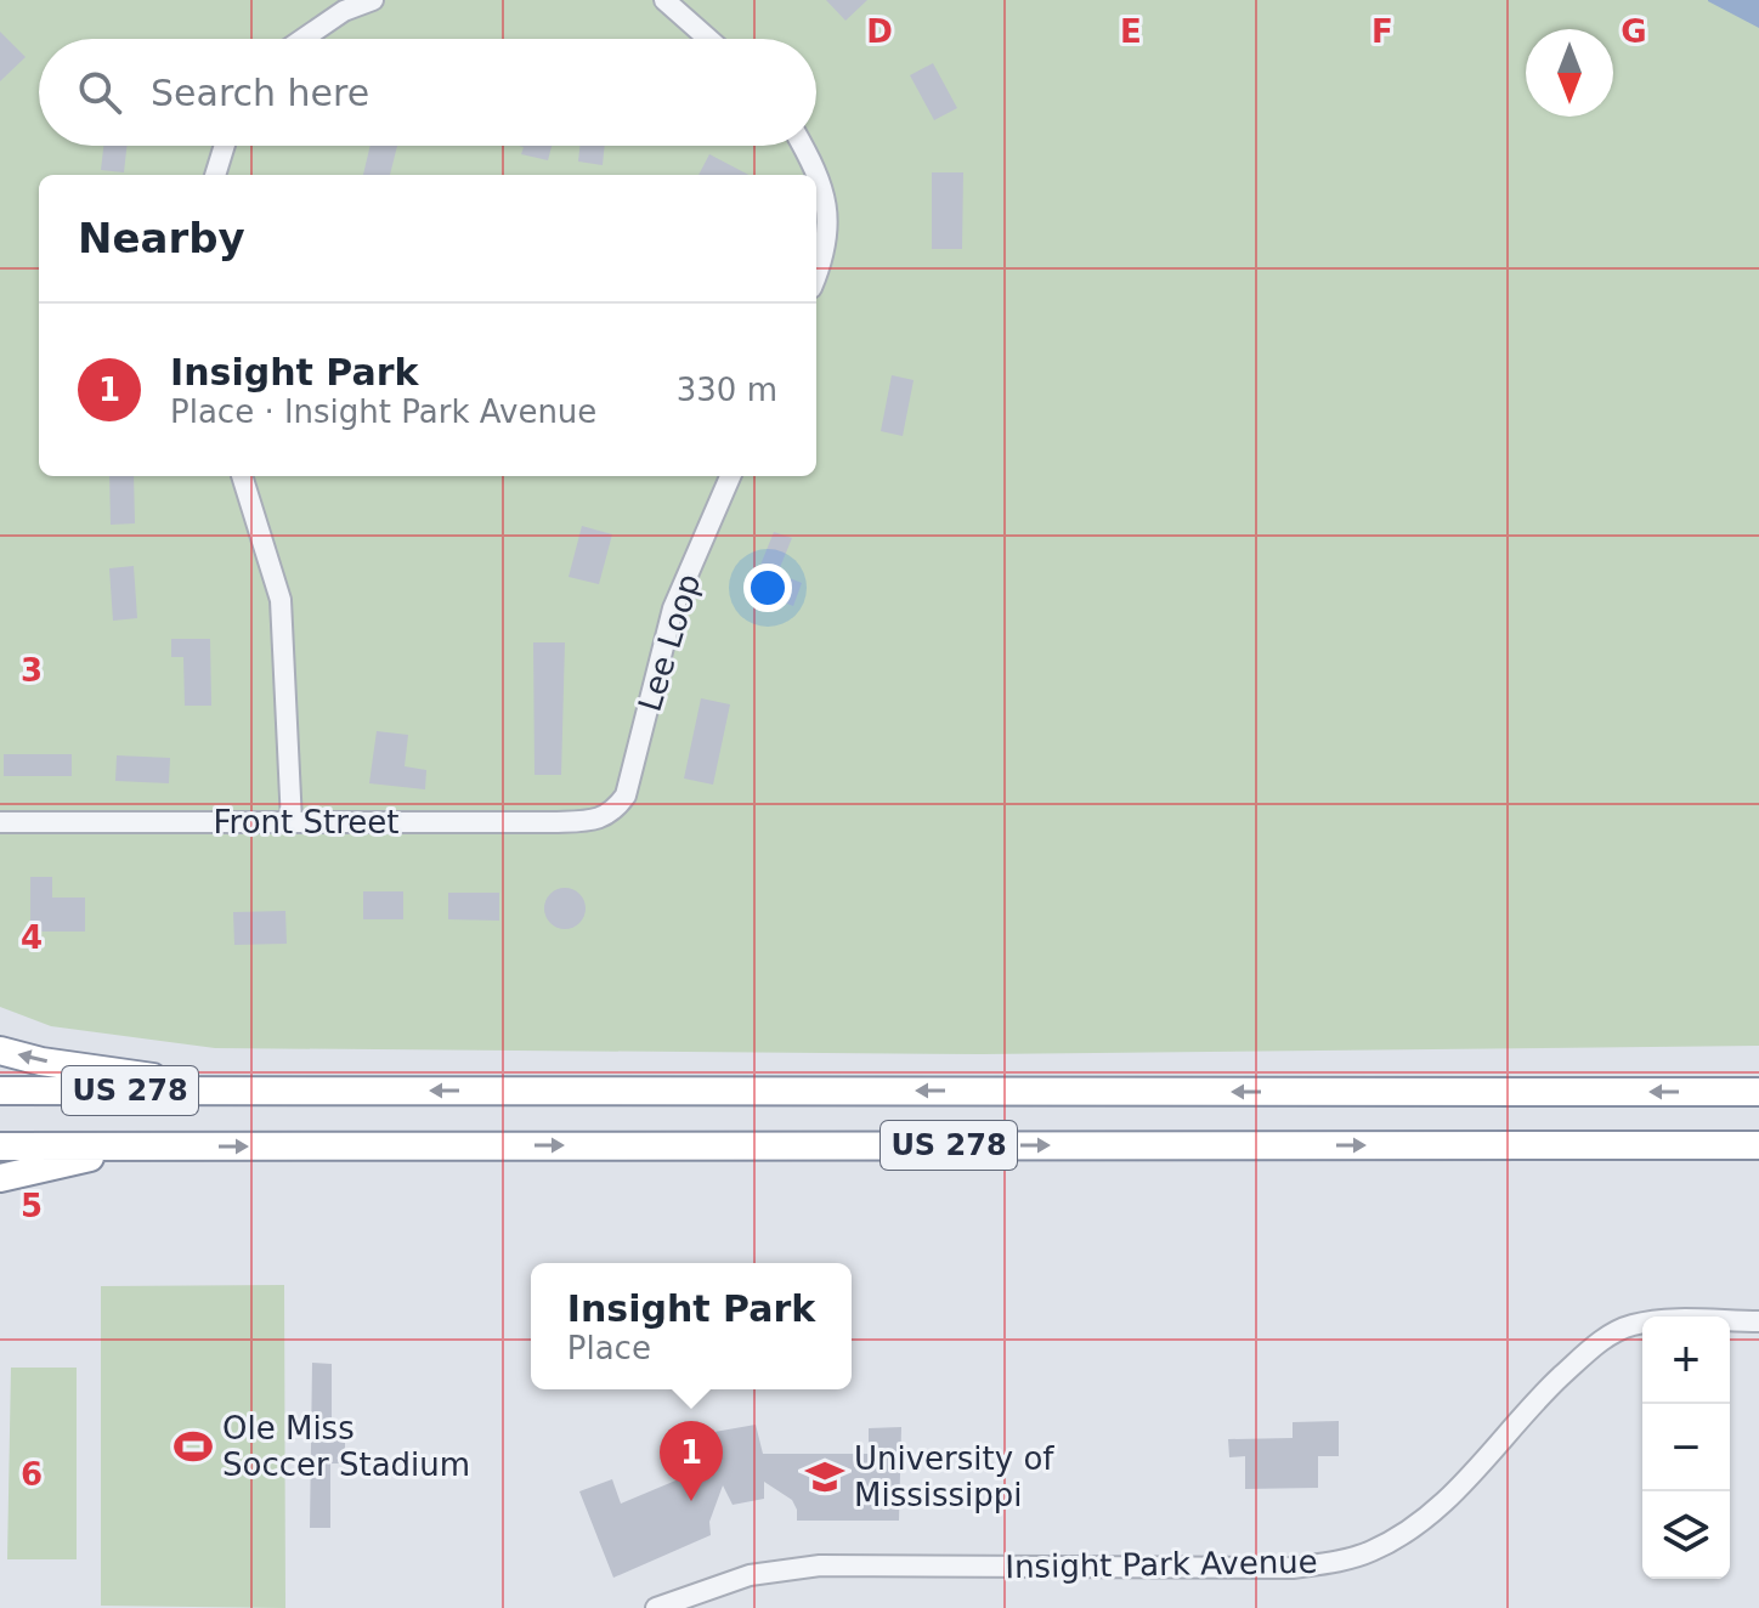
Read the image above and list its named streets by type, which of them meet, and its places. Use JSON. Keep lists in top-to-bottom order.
{
  "streets": {
    "highway": ["US 278"],
    "street": ["Lee Loop", "Front Street", "Insight Park Avenue"]
  },
  "crossings": [
    ["Lee Loop", "Front Street"]
  ],
  "places": {
    "sports": ["Ole Miss Soccer Stadium"],
    "school or university": ["University of Mississippi"]
  },
  "north": "bottom",
  "page": {
    "search": "Search here",
    "heading": "Nearby",
    "list": [
      {
        "mark": "1",
        "name": "Insight Park",
        "note": "Place · Insight Park Avenue",
        "value": "330 m"
      }
    ],
    "popup": ["Insight Park", "Place"],
    "map_buttons": ["+", "−"],
    "pins": "1"
  },
  "grid": {
    "columns": [
      "D",
      "E",
      "F",
      "G"
    ],
    "rows": [
      "3",
      "4",
      "5",
      "6"
    ]
  }
}
